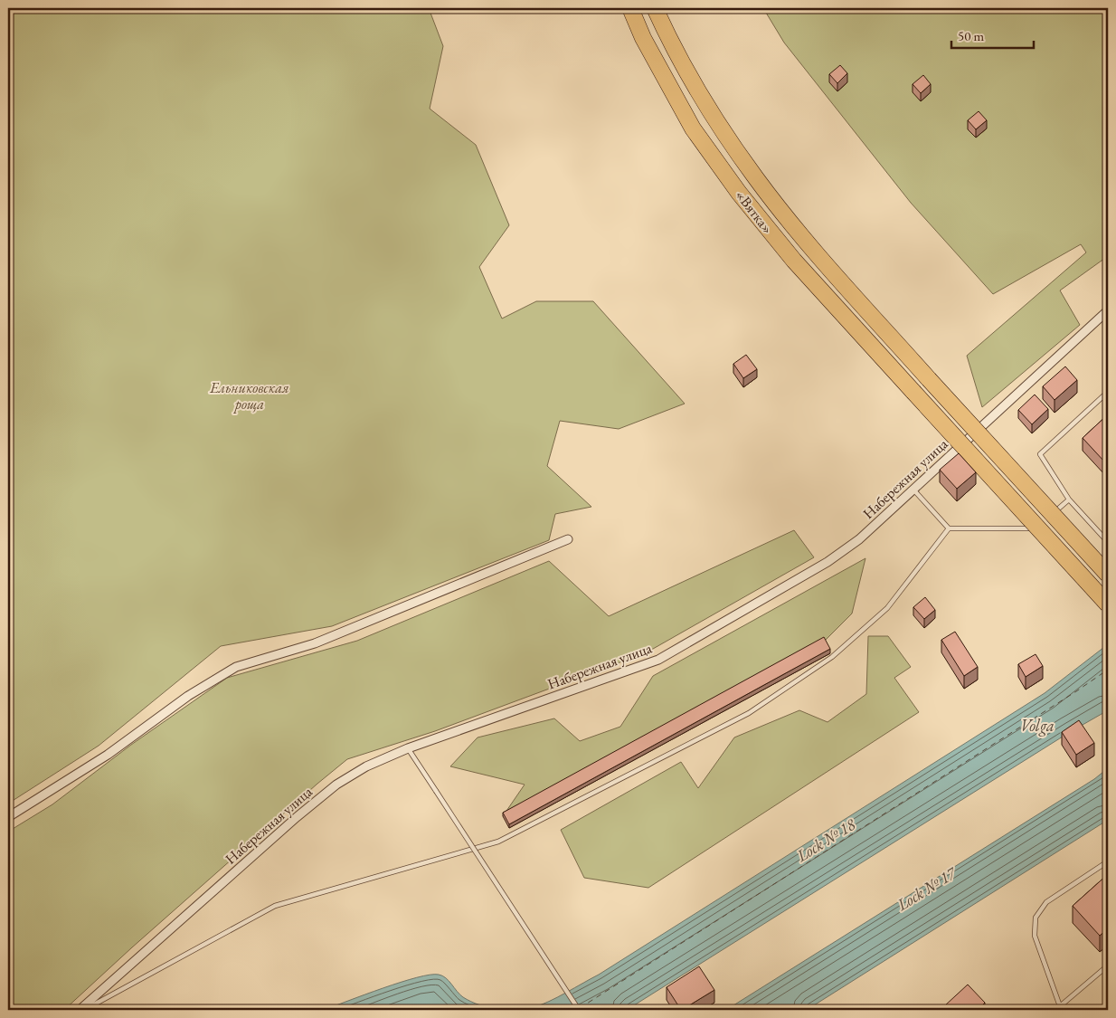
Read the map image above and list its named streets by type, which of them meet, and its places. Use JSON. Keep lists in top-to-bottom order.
{
  "streets": {
    "highway": ["«Вятка»"],
    "street": ["Набережная улица"]
  },
  "water": ["Volga", "Lock № 18", "Lock № 17"],
  "parks": ["Ельниковская роща"],
  "scale_bar": "50 m"
}
